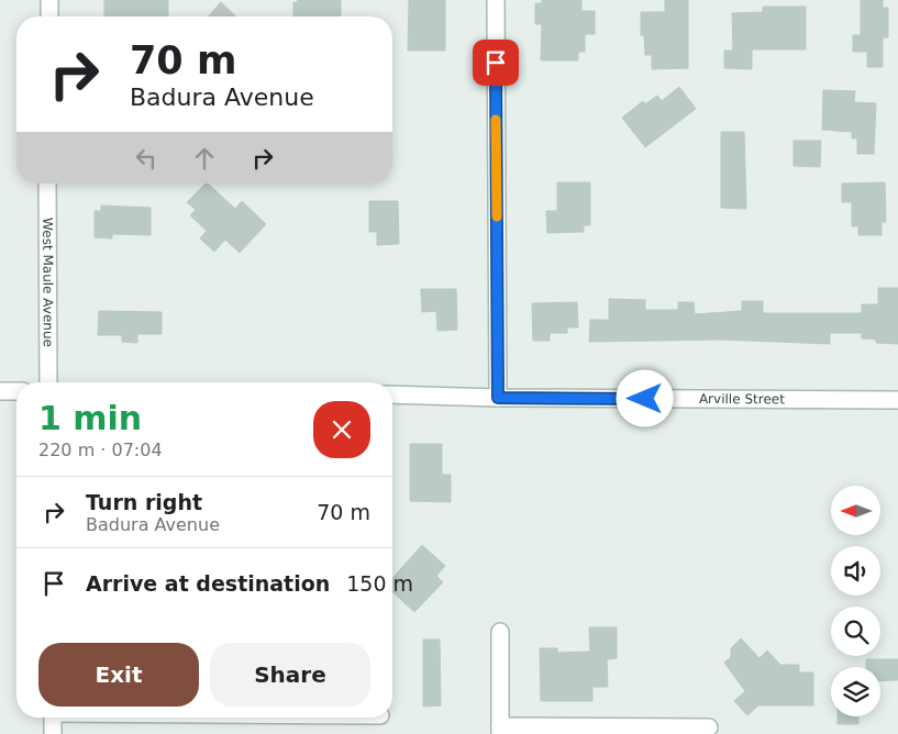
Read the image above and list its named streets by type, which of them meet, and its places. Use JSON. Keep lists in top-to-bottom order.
{
  "streets": {
    "street": ["West Maule Avenue", "Arville Street"]
  },
  "north": "left",
  "page": {
    "turn": ["70 m", "Badura Avenue"],
    "heading": ["1 min", "220 m · 07:04"],
    "list": [
      {
        "name": "Turn right",
        "note": "Badura Avenue",
        "value": "70 m"
      },
      {
        "name": "Arrive at destination",
        "value": "150 m"
      }
    ],
    "buttons": ["Exit", "Share"]
  }
}
